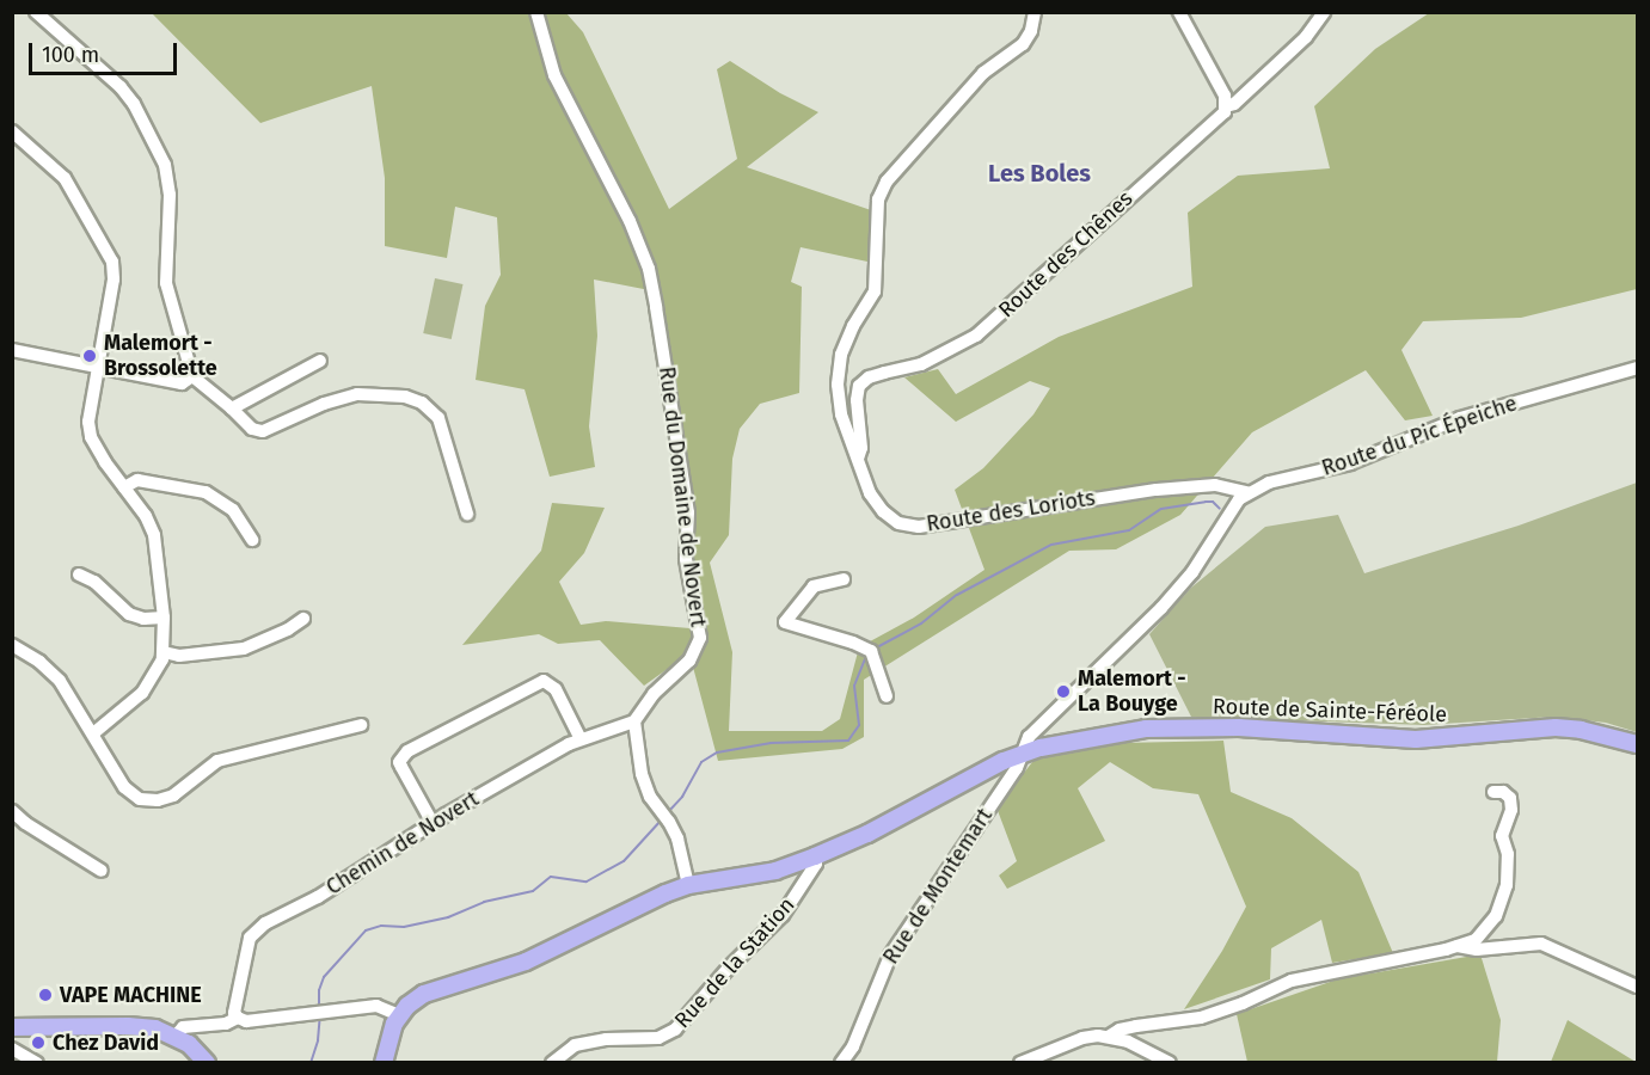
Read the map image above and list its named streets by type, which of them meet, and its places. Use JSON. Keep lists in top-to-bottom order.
{
  "streets": {
    "main road": ["Route de Sainte-Féréole"],
    "street": [
      "Route des Chênes",
      "Route du Pic Épeiche",
      "Rue du Domaine de Novert",
      "Route des Loriots",
      "Chemin de Novert",
      "Rue de Montemart",
      "Rue de la Station"
    ]
  },
  "crossings": [
    ["Route des Chênes", "Route des Loriots"],
    ["Route du Pic Épeiche", "Route des Loriots"],
    ["Rue du Domaine de Novert", "Chemin de Novert"],
    ["Route de Sainte-Féréole", "Rue de Montemart"],
    ["Route de Sainte-Féréole", "Rue de la Station"]
  ],
  "districts": ["Les Boles"],
  "places": [
    "Malemort - Brossolette",
    "Malemort - La Bouyge",
    "VAPE MACHINE",
    "Chez David"
  ],
  "scale_bar": "100 m"
}
